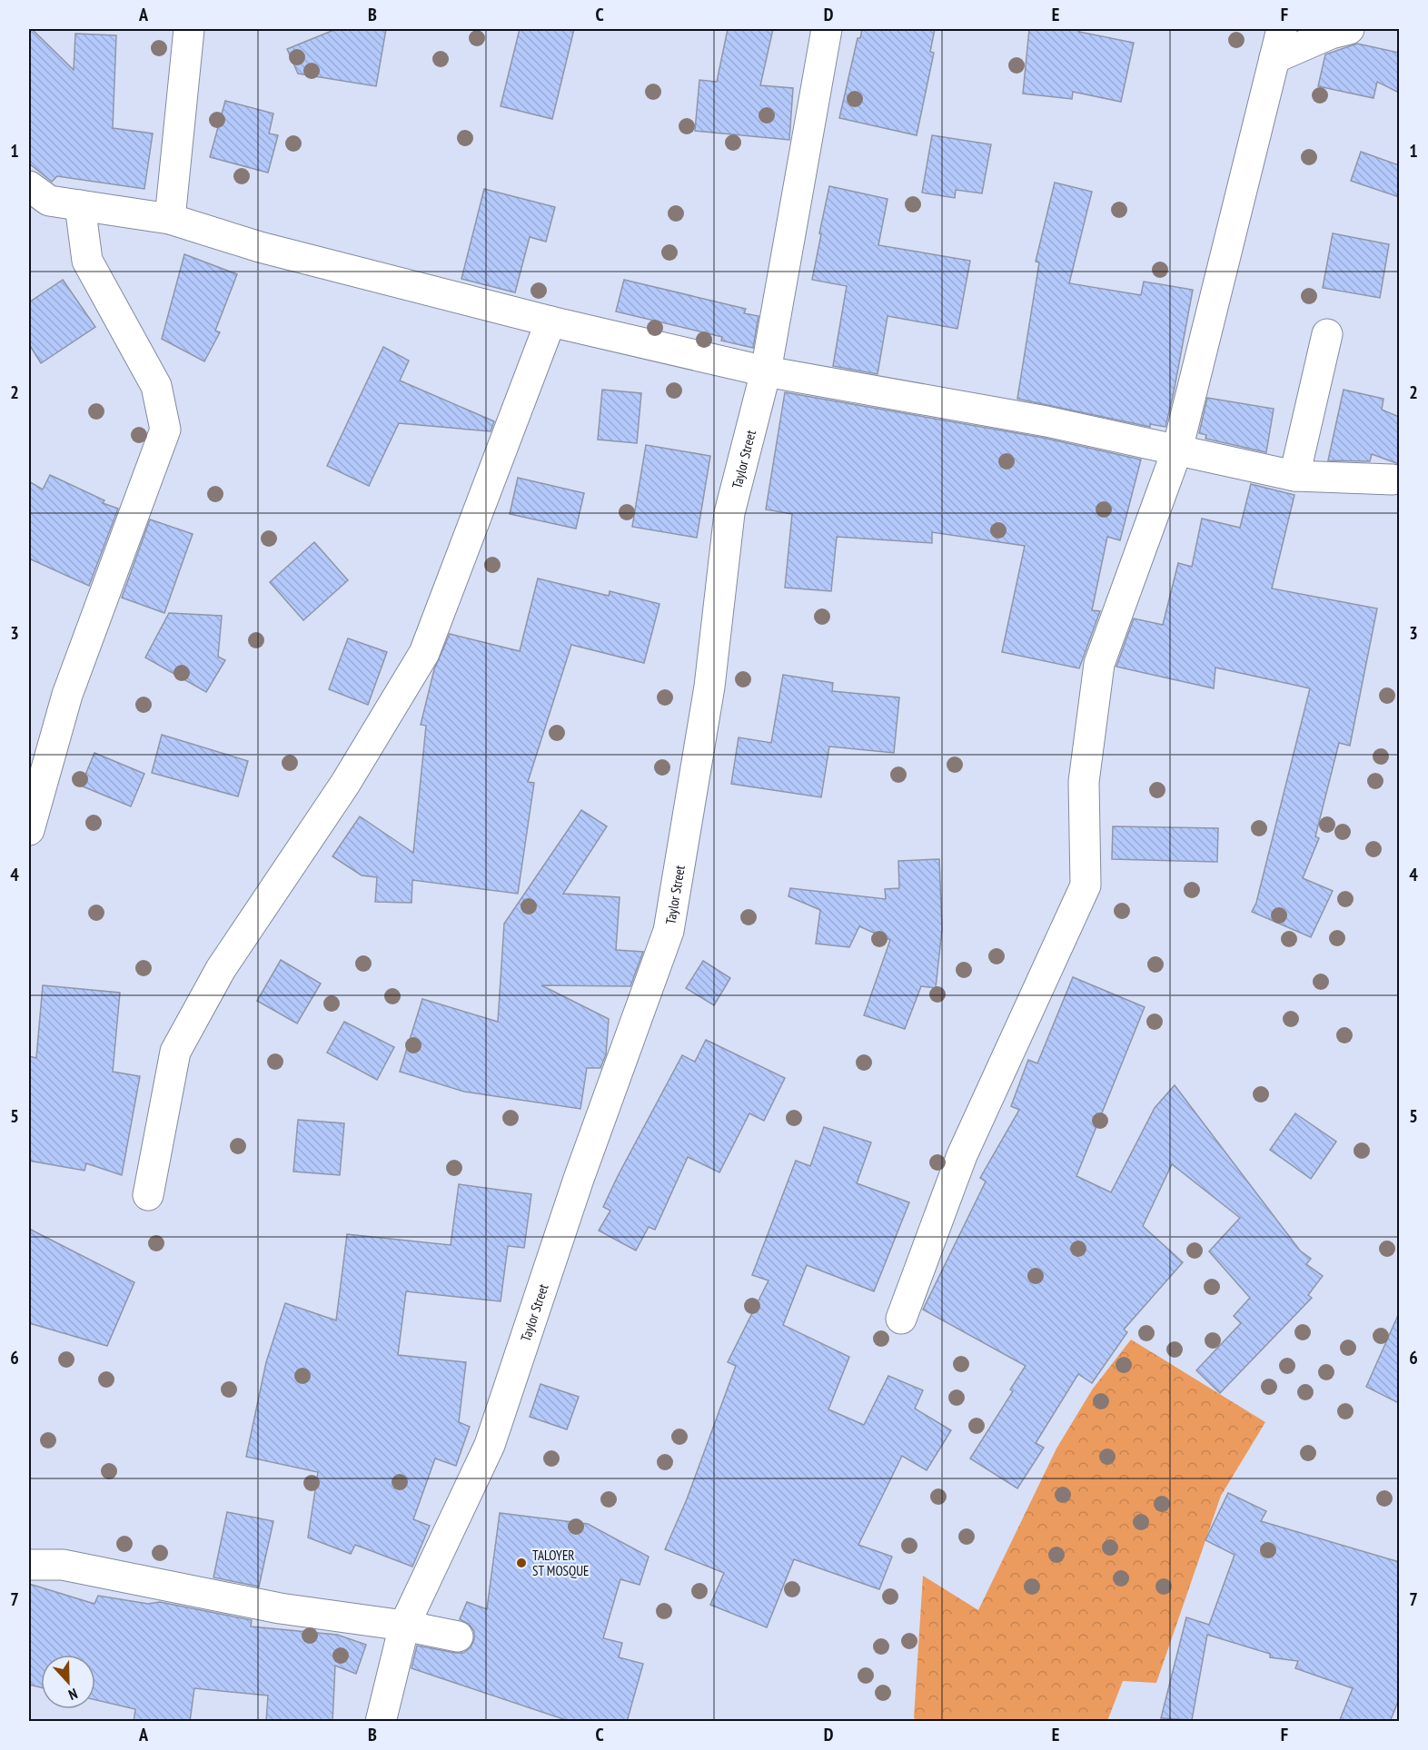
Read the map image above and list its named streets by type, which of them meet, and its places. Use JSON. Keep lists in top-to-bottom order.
{
  "streets": {
    "street": ["Taylor Street"]
  },
  "places": ["TALOYER ST MOSQUE"],
  "north": "bottom",
  "grid": {
    "columns": [
      "A",
      "B",
      "C",
      "D",
      "E",
      "F"
    ],
    "rows": [
      "1",
      "2",
      "3",
      "4",
      "5",
      "6",
      "7"
    ]
  }
}
